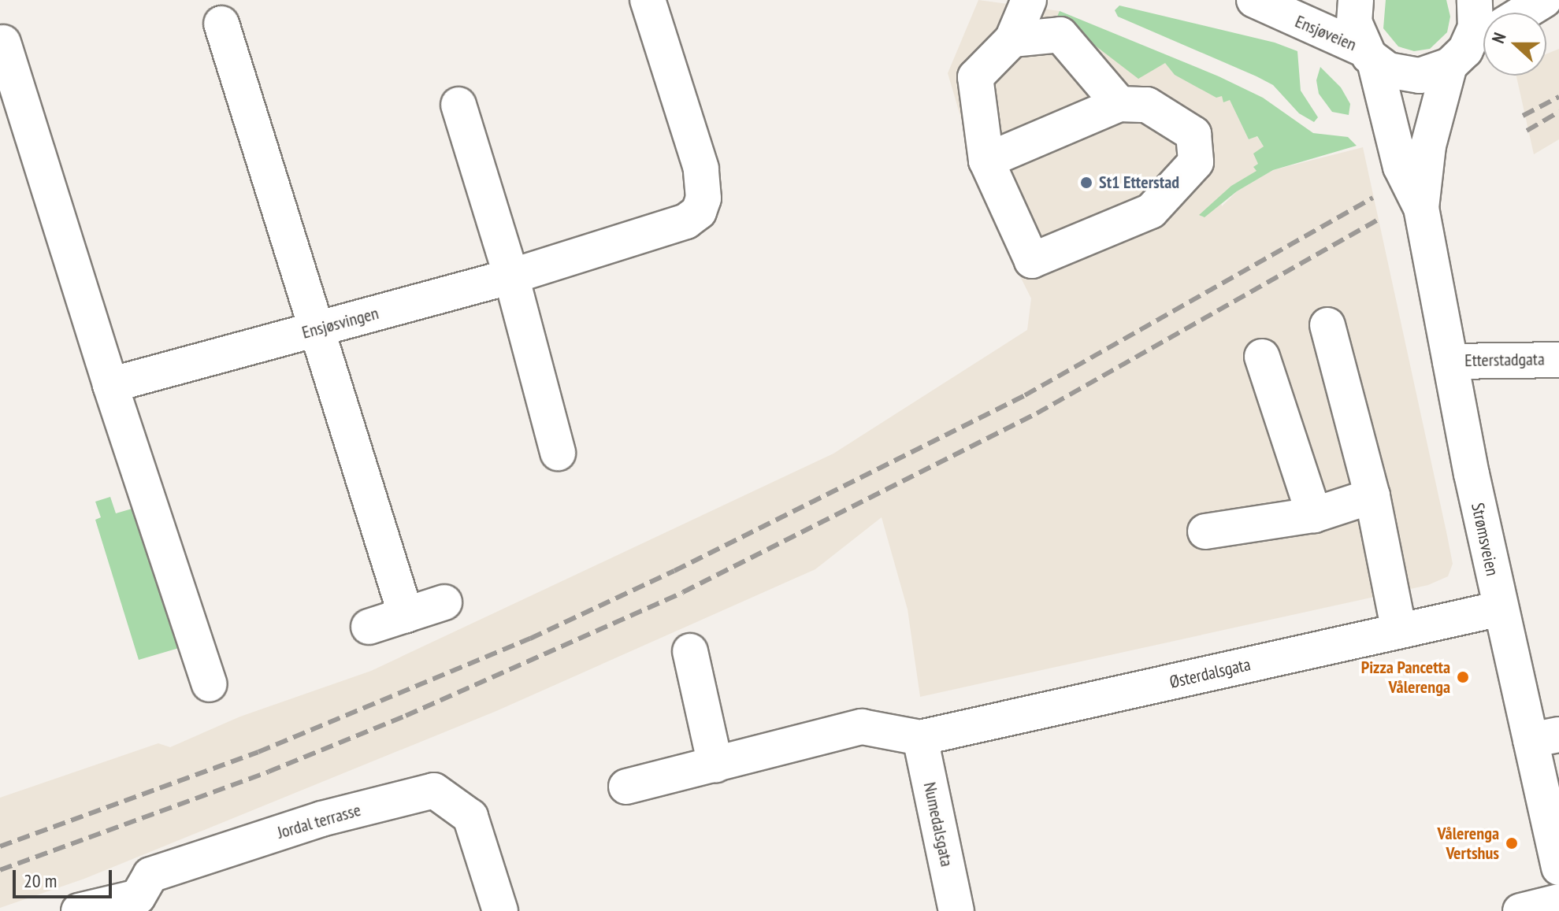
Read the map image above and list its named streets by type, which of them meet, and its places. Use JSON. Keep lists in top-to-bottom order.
{
  "streets": {
    "main road": [
      "Ensjøveien",
      "Ensjøsvingen",
      "Etterstadgata",
      "Strømsveien",
      "Østerdalsgata",
      "Jordal terrasse",
      "Numedalsgata"
    ]
  },
  "crossings": [
    ["Ensjøveien", "Strømsveien"],
    ["Etterstadgata", "Strømsveien"],
    ["Strømsveien", "Østerdalsgata"],
    ["Østerdalsgata", "Numedalsgata"]
  ],
  "places": ["St1 Etterstad", "Pizza Pancetta Vålerenga", "Vålerenga Vertshus"],
  "scale_bar": "20 m",
  "north": "left"
}
